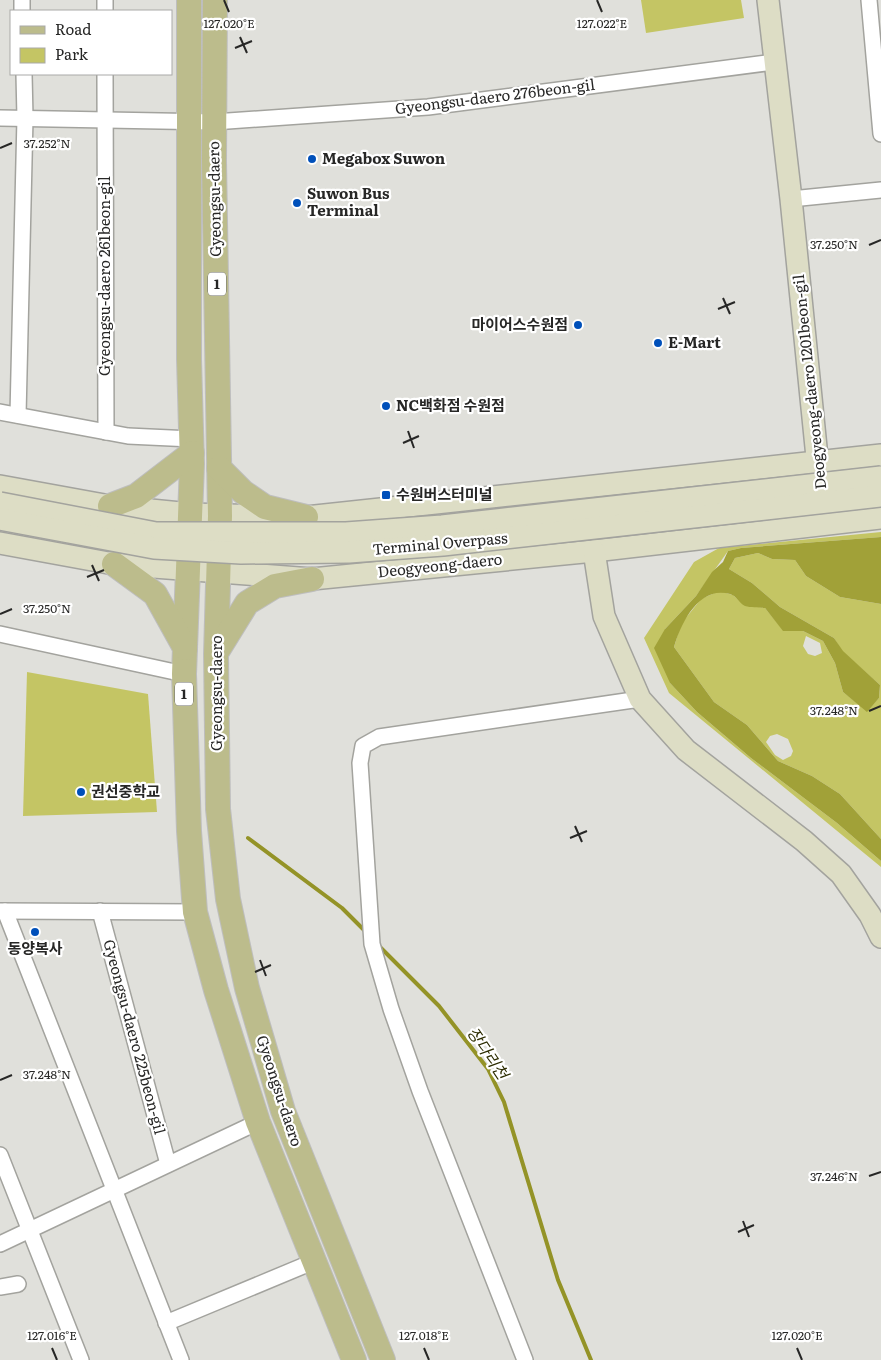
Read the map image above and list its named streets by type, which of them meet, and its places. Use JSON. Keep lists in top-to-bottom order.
{
  "streets": {
    "main road": [
      "Gyeongsu-daero",
      "1",
      "Deogyeong-daero 1201beon-gil",
      "Terminal Overpass",
      "Deogyeong-daero"
    ],
    "street": ["Gyeongsu-daero 276beon-gil", "Gyeongsu-daero 261beon-gil", "Gyeongsu-daero 225beon-gil"]
  },
  "crossings": [
    ["Gyeongsu-daero 276beon-gil", "Gyeongsu-daero"],
    ["Gyeongsu-daero 276beon-gil", "Gyeongsu-daero 261beon-gil"],
    ["Gyeongsu-daero 276beon-gil", "Deogyeong-daero 1201beon-gil"],
    ["Gyeongsu-daero", "Deogyeong-daero"],
    ["Deogyeong-daero 1201beon-gil", "Deogyeong-daero"]
  ],
  "water": ["장다리천"],
  "places": {
    "other": [
      "Megabox Suwon",
      "Suwon Bus Terminal",
      "마이어스수원점",
      "E-Mart",
      "NC백화점 수원점",
      "권선중학교",
      "동양복사"
    ],
    "transit": ["수원버스터미널"]
  },
  "legend": ["Road", "Park"],
  "coordinates": [
    "127.020°E",
    "127.022°E",
    "37.252°N",
    "37.250°N",
    "37.248°N",
    "37.246°N",
    "127.016°E",
    "127.018°E"
  ]
}
